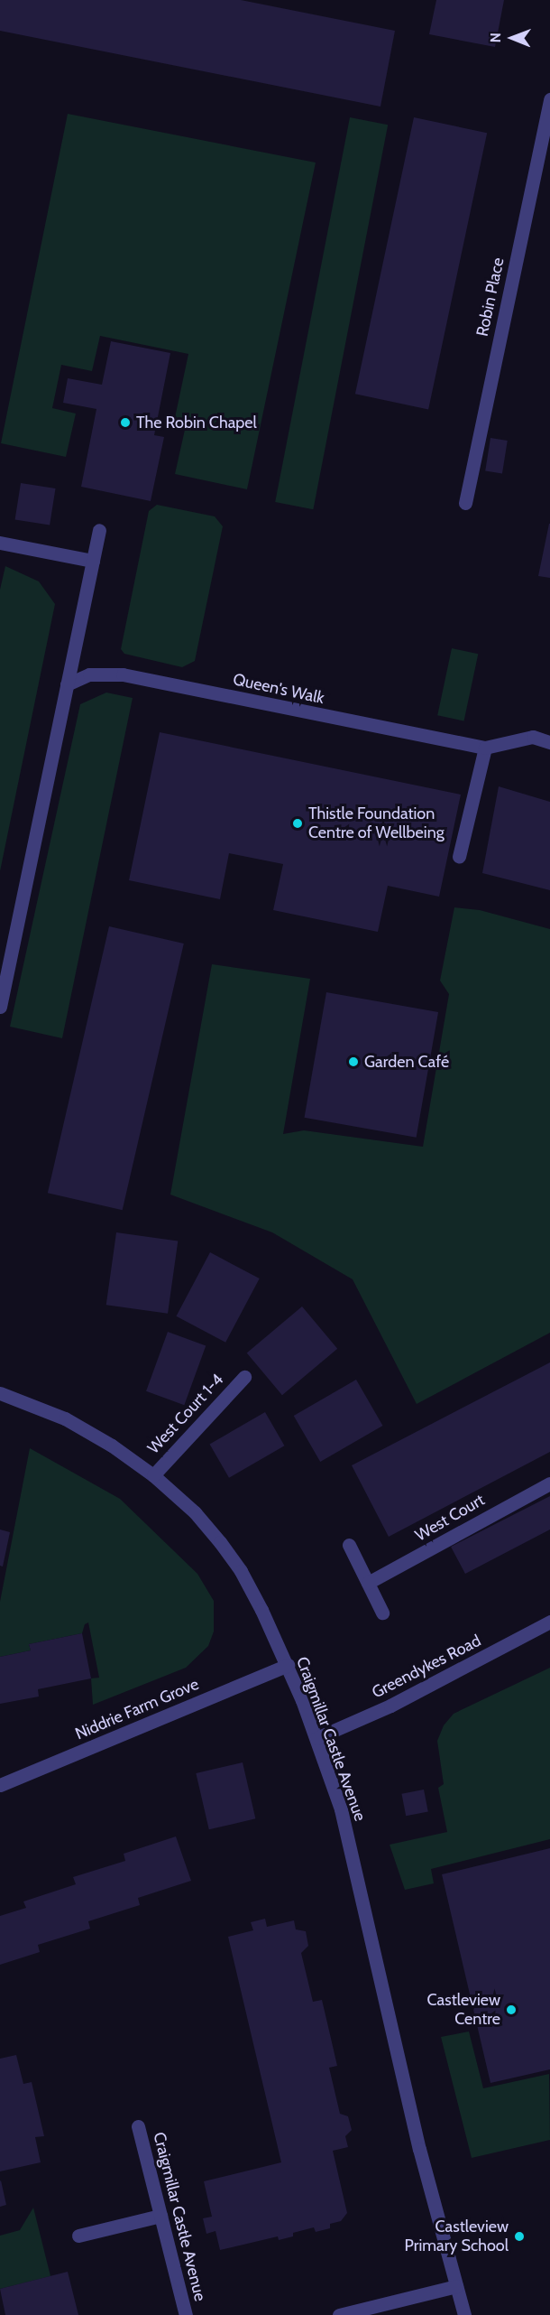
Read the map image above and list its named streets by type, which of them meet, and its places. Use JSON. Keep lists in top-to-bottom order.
{
  "streets": {
    "street": [
      "Robin Place",
      "Queen's Walk",
      "West Court 1-4",
      "West Court",
      "Greendykes Road",
      "Niddrie Farm Grove",
      "Craigmillar Castle Avenue"
    ]
  },
  "crossings": [
    ["West Court 1-4", "Craigmillar Castle Avenue"],
    ["Greendykes Road", "Craigmillar Castle Avenue"],
    ["Niddrie Farm Grove", "Craigmillar Castle Avenue"]
  ],
  "places": [
    "The Robin Chapel",
    "Thistle Foundation Centre of Wellbeing",
    "Garden Café",
    "Castleview Centre",
    "Castleview Primary School"
  ],
  "north": "left"
}
